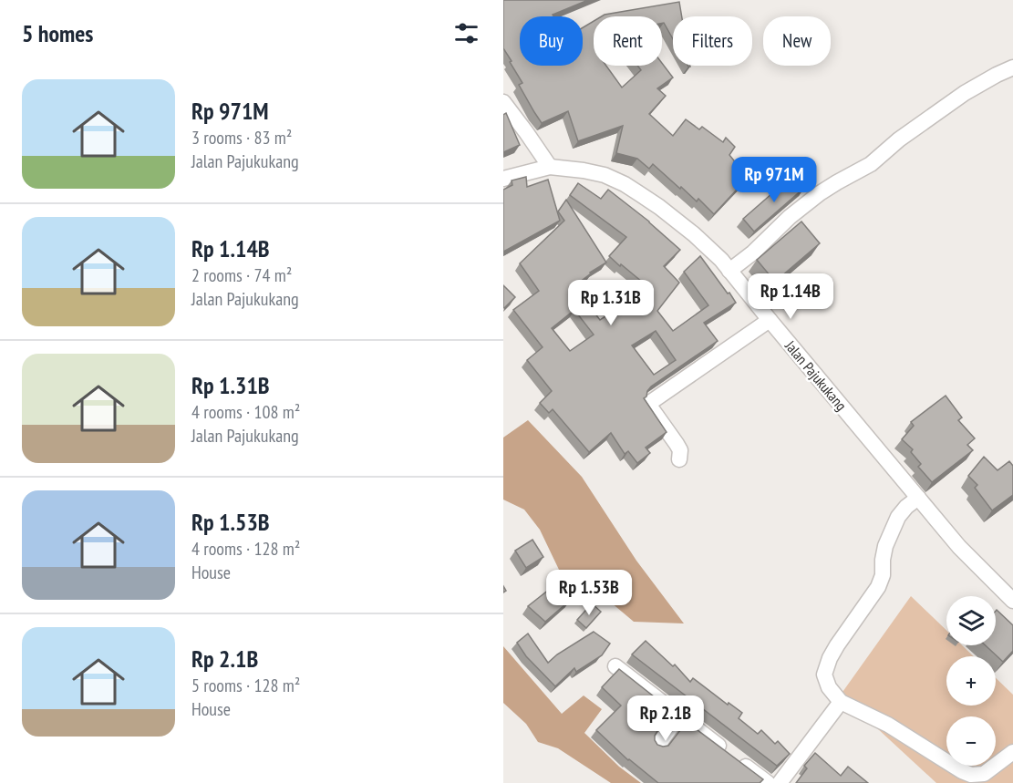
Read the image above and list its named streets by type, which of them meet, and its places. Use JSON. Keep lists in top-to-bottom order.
{
  "streets": {
    "street": ["Jalan Pajukukang"]
  },
  "page": {
    "heading": "5 homes",
    "chip": [
      "Buy",
      "Rent",
      "Filters",
      "New"
    ],
    "list": [
      {
        "name": "Rp 971M",
        "note": "3 rooms · 83 m² · Jalan Pajukukang"
      },
      {
        "name": "Rp 1.14B",
        "note": "2 rooms · 74 m² · Jalan Pajukukang"
      },
      {
        "name": "Rp 1.31B",
        "note": "4 rooms · 108 m² · Jalan Pajukukang"
      },
      {
        "name": "Rp 1.53B",
        "note": "4 rooms · 128 m² · House"
      },
      {
        "name": "Rp 2.1B",
        "note": "5 rooms · 128 m² · House"
      }
    ],
    "price": [
      "Rp 971M",
      "Rp 1.14B",
      "Rp 1.31B",
      "Rp 1.53B",
      "Rp 2.1B"
    ],
    "map_buttons": ["+", "−"]
  }
}
